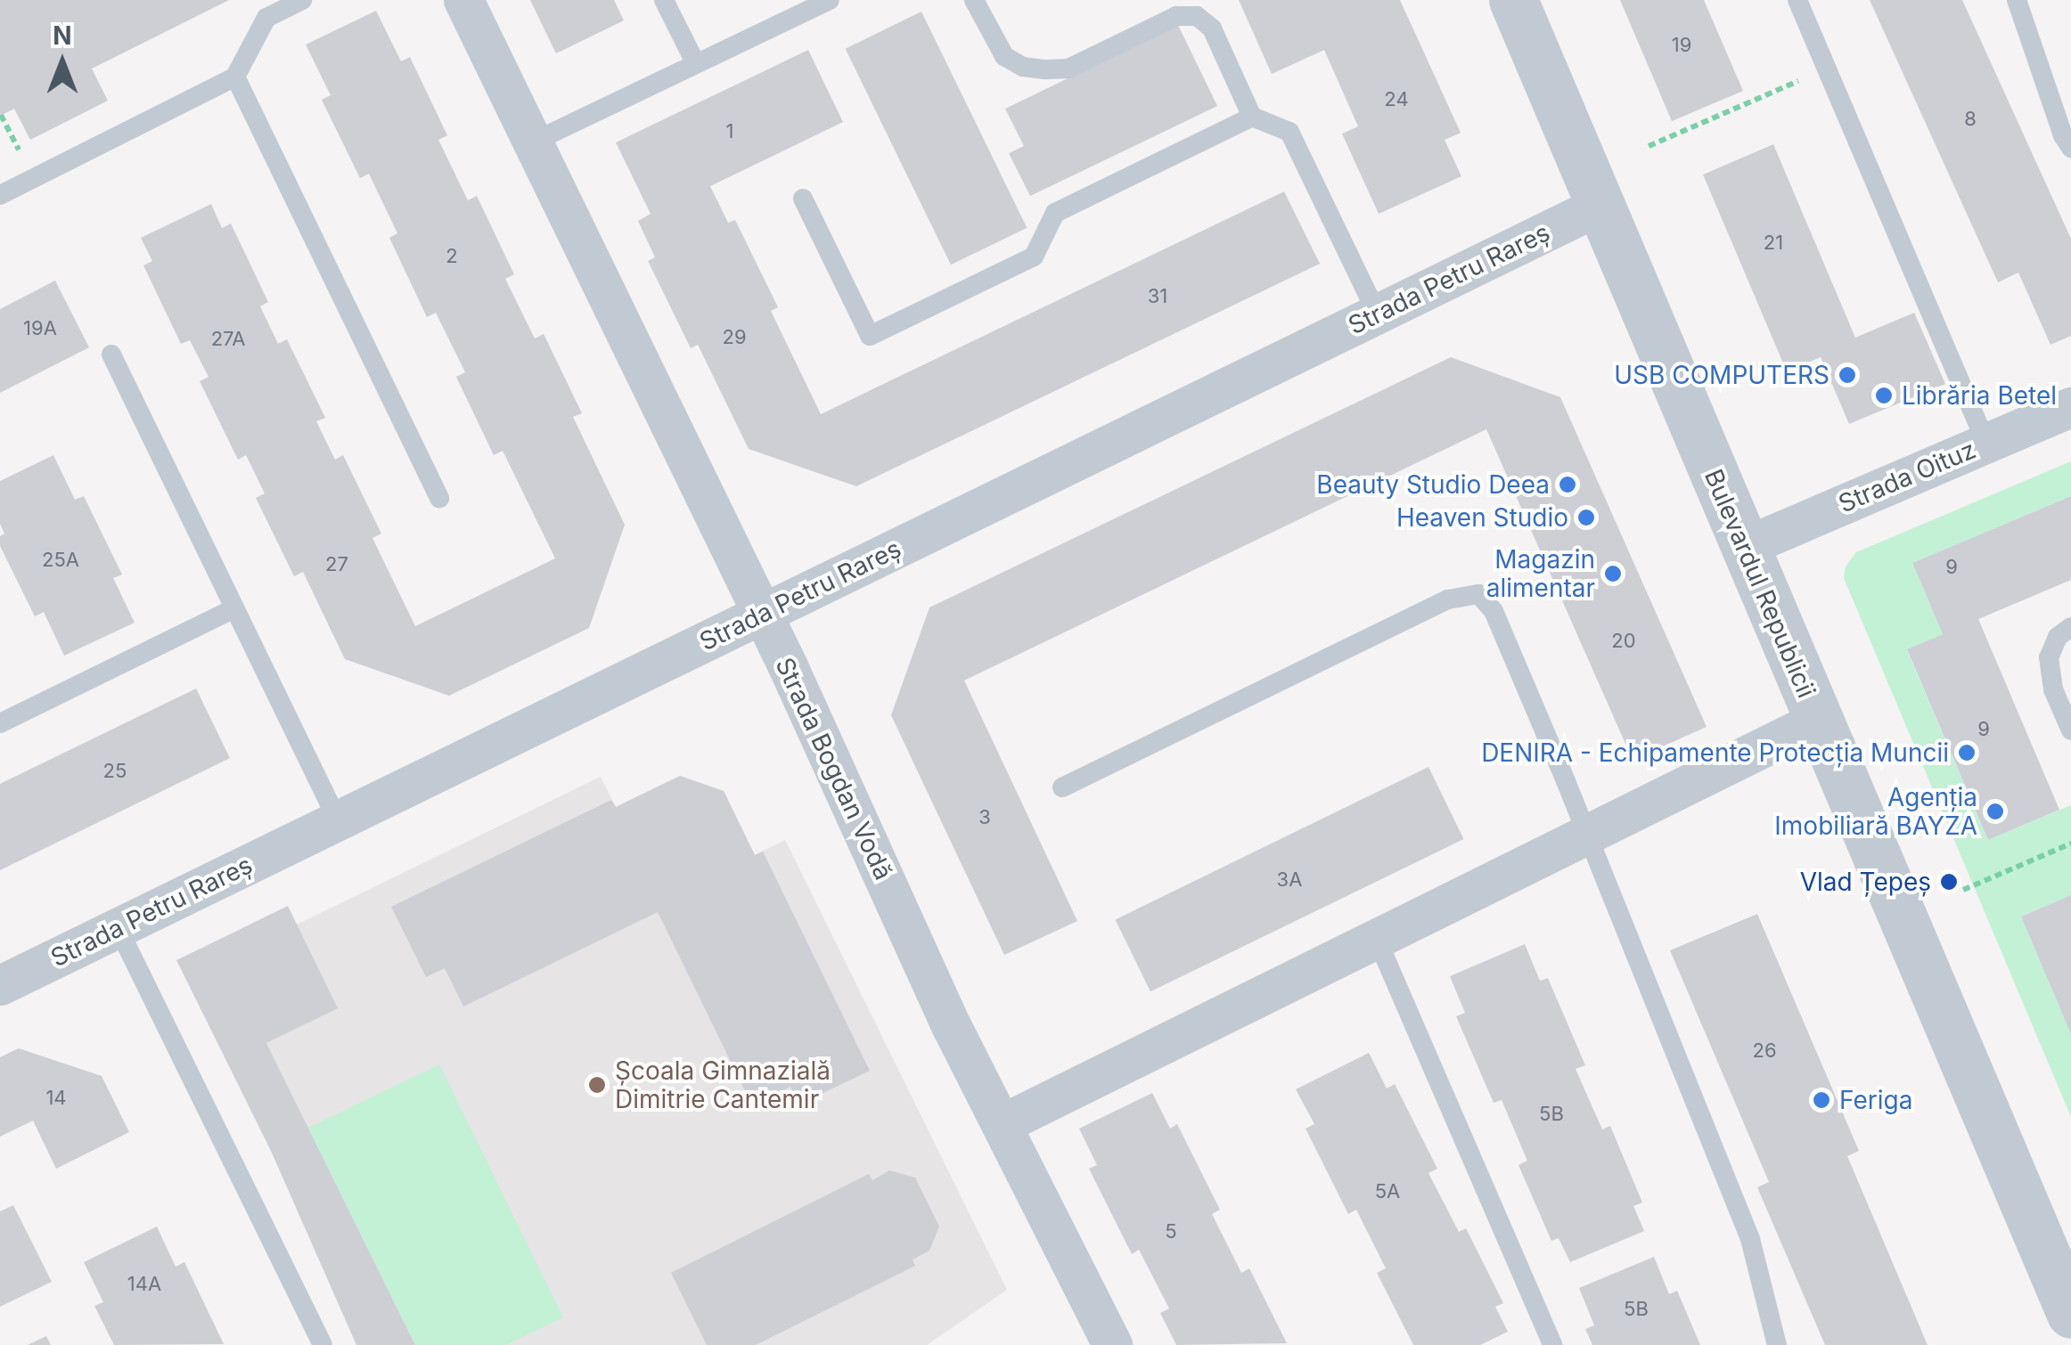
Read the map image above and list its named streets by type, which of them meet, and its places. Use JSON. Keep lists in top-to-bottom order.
{
  "streets": {
    "street": [
      "Strada Petru Rareș",
      "Strada Oituz",
      "Bulevardul Republicii",
      "Strada Bogdan Vodă"
    ]
  },
  "crossings": [
    ["Strada Petru Rareș", "Bulevardul Republicii"],
    ["Strada Petru Rareș", "Strada Bogdan Vodă"],
    ["Strada Oituz", "Bulevardul Republicii"]
  ],
  "places": [
    "USB COMPUTERS",
    "Librăria Betel",
    "Beauty Studio Deea",
    "Heaven Studio",
    "Magazin alimentar",
    "DENIRA - Echipamente Protecția Muncii",
    "Agenția Imobiliară BAYZA",
    "Vlad Țepeș",
    "Școala Gimnazială Dimitrie Cantemir",
    "Feriga"
  ],
  "house_numbers": [
    "19",
    "24",
    "8",
    "1",
    "21",
    "2",
    "31",
    "19A",
    "29",
    "27A",
    "25A",
    "27",
    "9",
    "20",
    "9",
    "25",
    "3",
    "3A",
    "26",
    "14",
    "5B",
    "5A",
    "5",
    "14A",
    "5B"
  ],
  "north": "top"
}
